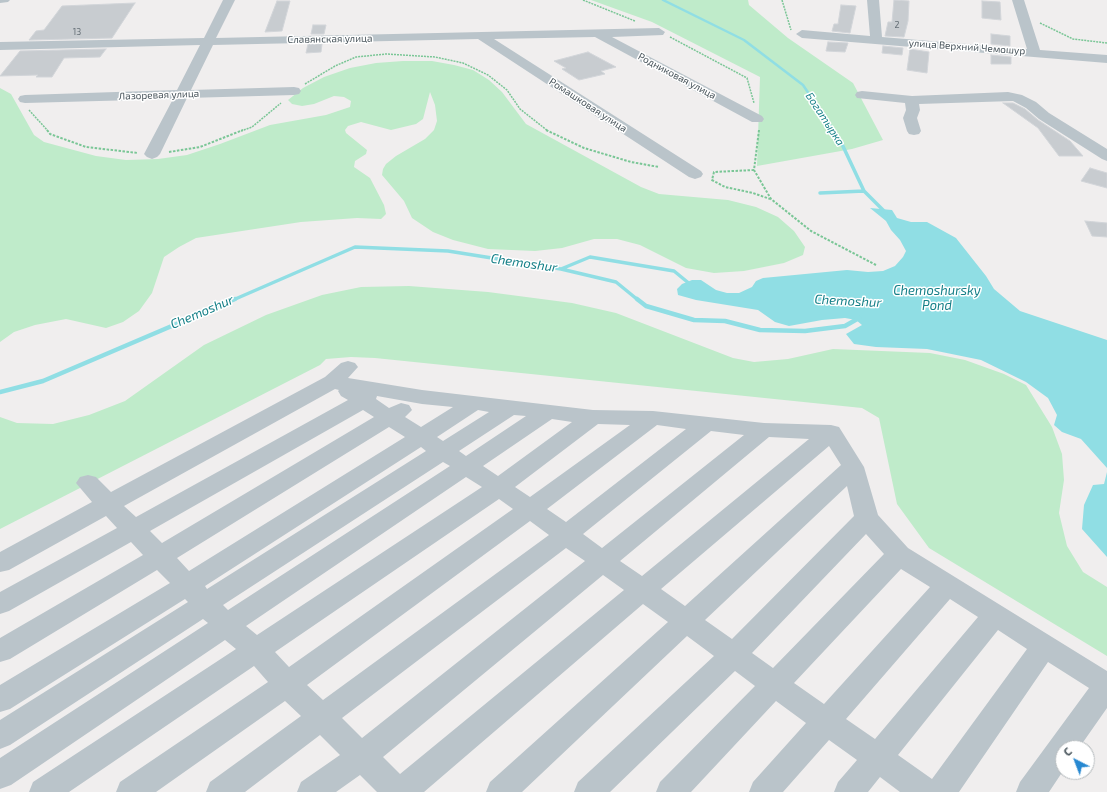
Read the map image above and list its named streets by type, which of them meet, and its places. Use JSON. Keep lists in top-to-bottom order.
{
  "streets": {
    "street": [
      "Славянская улица",
      "улица Верхний Чемошур",
      "Родниковая улица",
      "Лазоревая улица",
      "Ромашковая улица"
    ]
  },
  "crossings": [
    ["Славянская улица", "Родниковая улица"],
    ["Славянская улица", "Ромашковая улица"]
  ],
  "water": ["Богатырка", "Chemoshur", "Chemoshursky Pond"],
  "house_numbers": ["2", "13"],
  "north": "top left"
}
